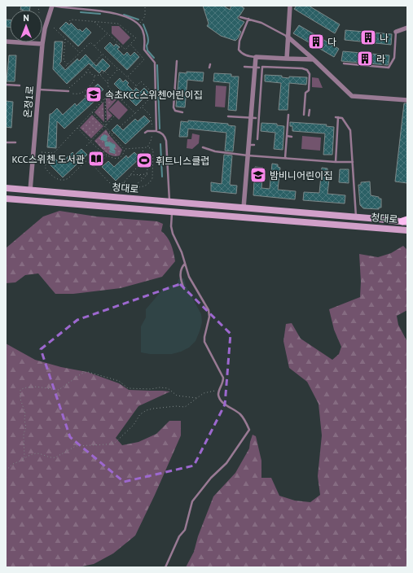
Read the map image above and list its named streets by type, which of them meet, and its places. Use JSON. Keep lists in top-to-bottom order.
{
  "streets": {
    "street": ["온정1로", "청대로"]
  },
  "crossings": [
    ["온정1로", "청대로"]
  ],
  "places": {
    "building": ["나", "다", "라"],
    "school or university": ["속초KCC스위첸어린이집", "밤비니어린이집"],
    "library": ["KCC스위첸 도서관"],
    "sports": ["휘트니스클럽"]
  },
  "north": "top"
}
